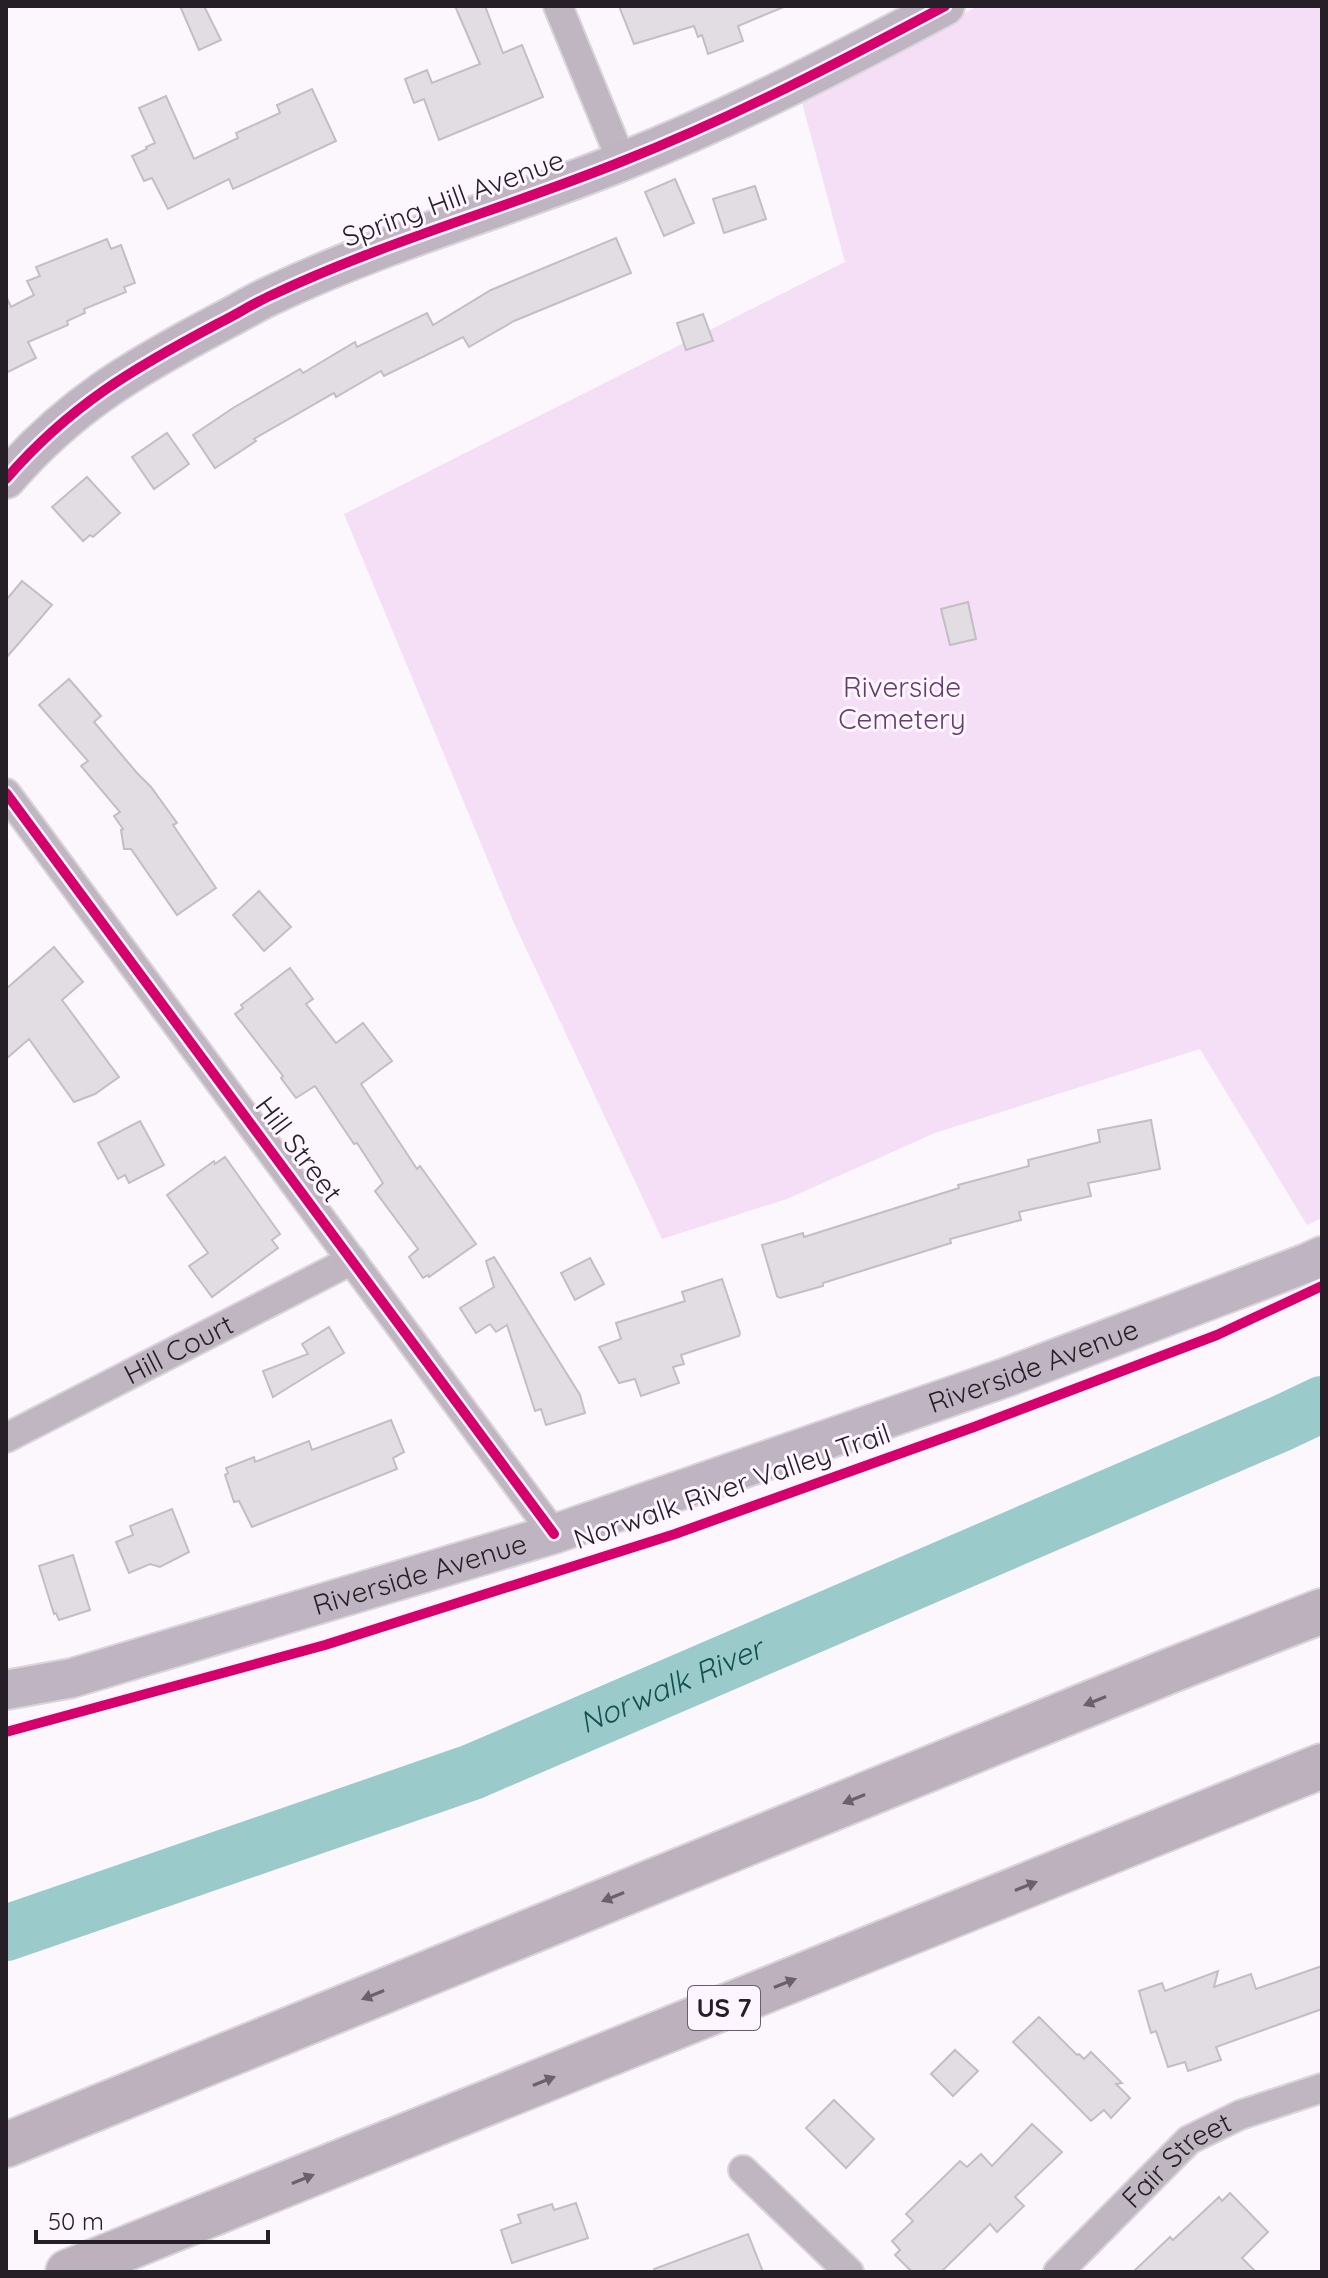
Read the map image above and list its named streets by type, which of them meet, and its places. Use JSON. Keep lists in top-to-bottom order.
{
  "streets": {
    "highway": ["US 7"],
    "main road": ["Spring Hill Avenue", "Riverside Avenue"],
    "street": ["Hill Street", "Hill Court", "Fair Street"],
    "cycle path": ["Norwalk River Valley Trail"]
  },
  "crossings": [
    ["Hill Street", "Hill Court"],
    ["Hill Street", "Riverside Avenue"]
  ],
  "water": ["Norwalk River"],
  "parks": ["Riverside Cemetery"],
  "scale_bar": "50 m"
}
